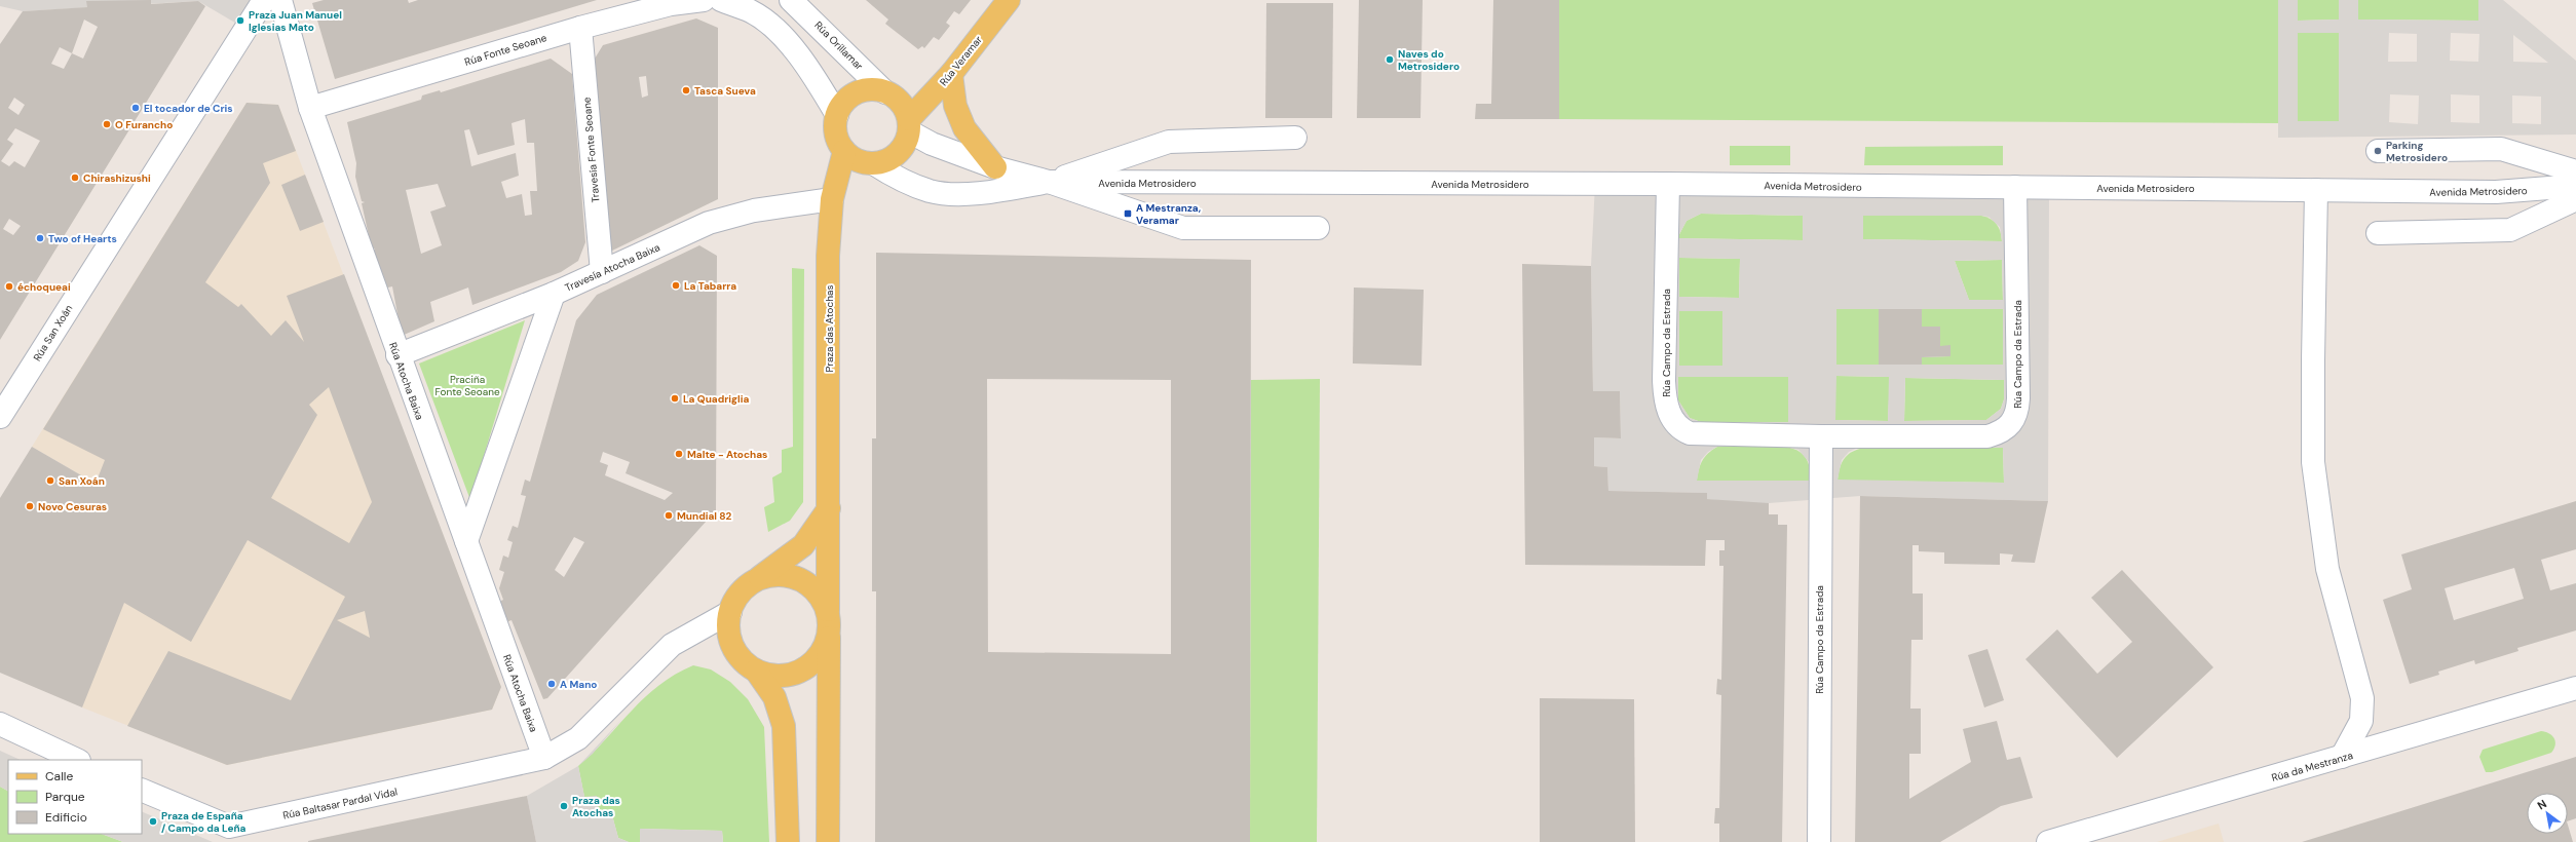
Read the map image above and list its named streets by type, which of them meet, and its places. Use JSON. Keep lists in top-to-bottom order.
{
  "streets": {
    "main road": ["Rúa Veramar", "Praza das Atochas"],
    "street": [
      "Rúa Orillamar",
      "Rúa Fonte Seoane",
      "Travesía Fonte Seoane",
      "Avenida Metrosidero",
      "Travesía Atocha Baixa",
      "Rúa San Xoán",
      "Rúa Campo da Estrada",
      "Rúa Atocha Baixa",
      "Rúa da Mestranza",
      "Rúa Baltasar Pardal Vidal"
    ]
  },
  "crossings": [
    ["Rúa Orillamar", "Rúa Veramar"],
    ["Rúa Orillamar", "Avenida Metrosidero"],
    ["Rúa Orillamar", "Praza das Atochas"],
    ["Rúa Fonte Seoane", "Travesía Fonte Seoane"],
    ["Rúa Fonte Seoane", "Rúa Atocha Baixa"],
    ["Rúa Veramar", "Avenida Metrosidero"],
    ["Rúa Veramar", "Praza das Atochas"],
    ["Travesía Fonte Seoane", "Travesía Atocha Baixa"],
    ["Avenida Metrosidero", "Praza das Atochas"],
    ["Avenida Metrosidero", "Rúa Campo da Estrada"],
    ["Travesía Atocha Baixa", "Praza das Atochas"],
    ["Travesía Atocha Baixa", "Rúa Atocha Baixa"],
    ["Rúa Atocha Baixa", "Rúa Baltasar Pardal Vidal"]
  ],
  "parks": ["Praciña Fonte Seoane"],
  "places": {
    "other": [
      "Praza Juan Manuel Iglesias Mato",
      "Naves do Metrosidero",
      "Tasca Sueva",
      "El tocador de Cris",
      "O Furancho",
      "Parking Metrosidero",
      "Chirashizushi",
      "Two of Hearts",
      "La Tabarra",
      "échoqueai",
      "La Quadriglia",
      "Malte - Atochas",
      "San Xoán",
      "Novo Cesuras",
      "Mundial 82",
      "A Mano",
      "Praza das Atochas",
      "Praza de España / Campo da Leña"
    ],
    "transit": ["A Mestranza, Veramar"]
  },
  "legend": ["Calle", "Parque", "Edificio"],
  "north": "top left"
}
